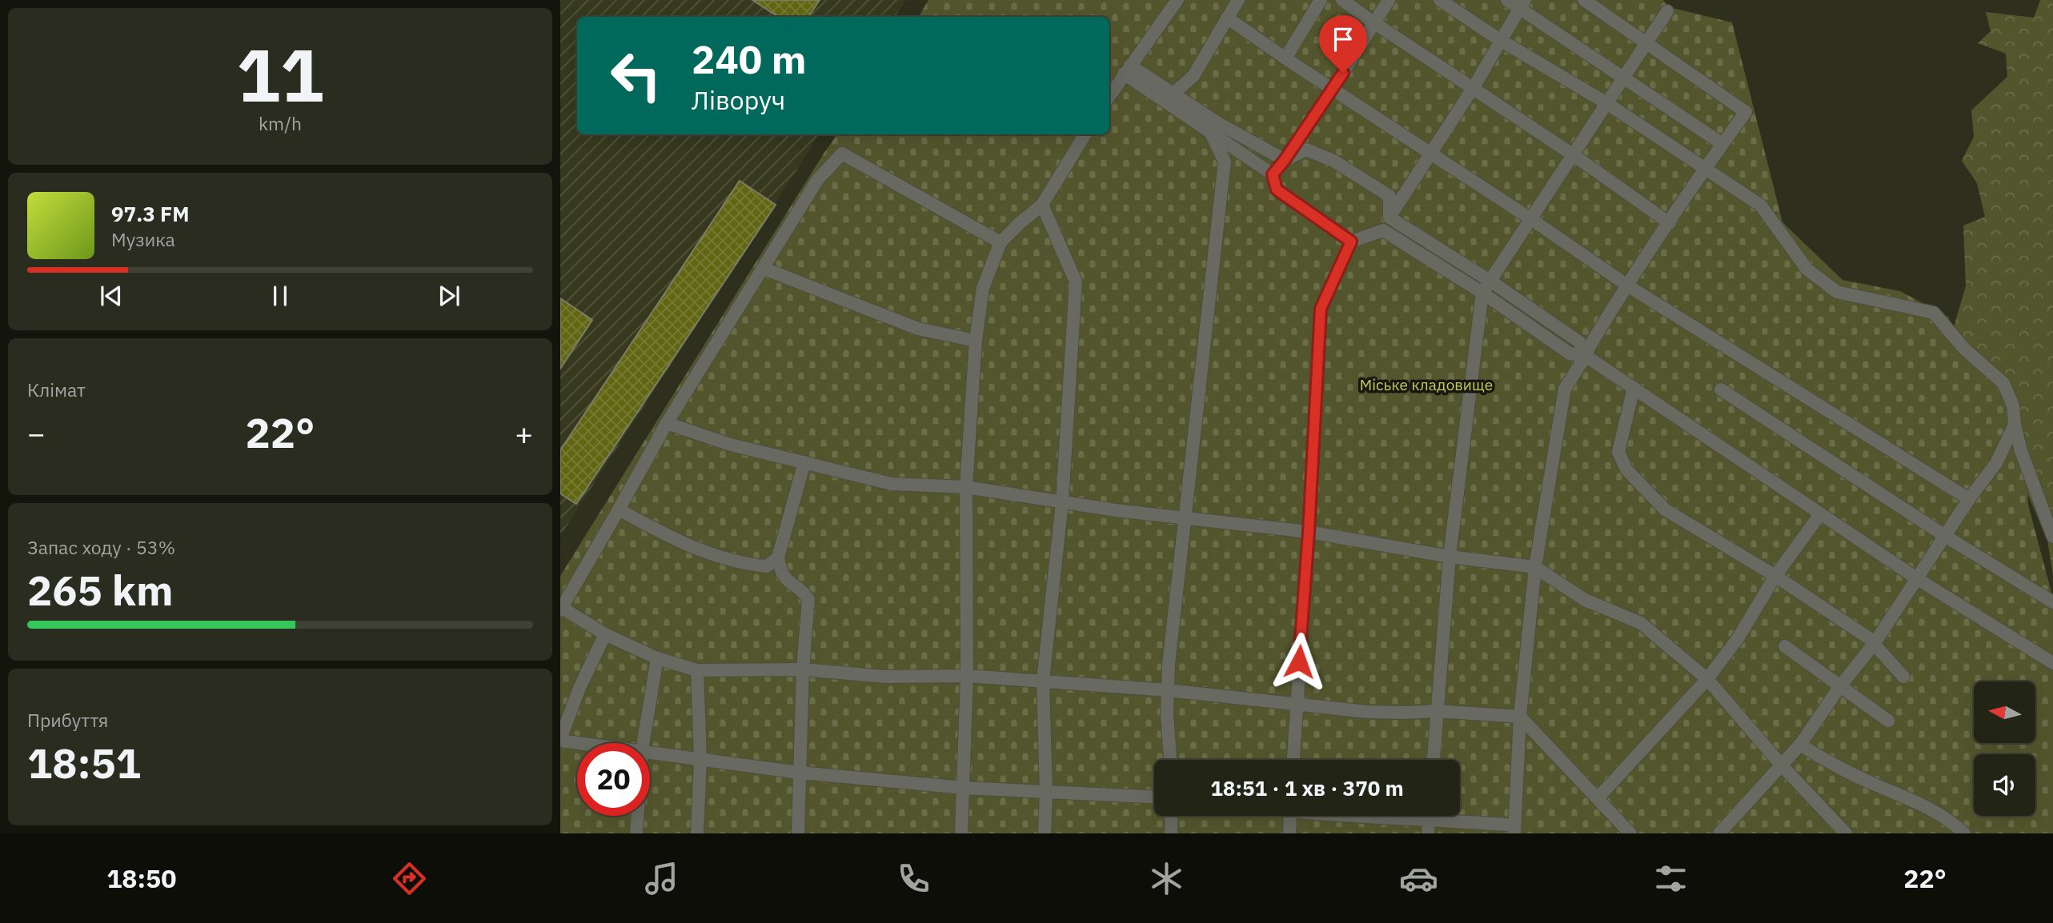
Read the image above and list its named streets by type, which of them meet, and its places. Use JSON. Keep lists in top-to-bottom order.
{
  "parks": ["Міське кладовище"],
  "north": "left",
  "page": {
    "tile": [
      ["11", "km/h"],
      "Клімат",
      ["Запас ходу · 53%", "265 km"],
      ["Прибуття", "18:51"]
    ],
    "turn": ["240 m", "Ліворуч"],
    "song": ["97.3 FM", "Музика"],
    "heat": ["−", "22°", "+"],
    "limit": "20",
    "trip": "18:51 · 1 хв · 370 m",
    "tabs": ["18:50", "22°"]
  }
}
